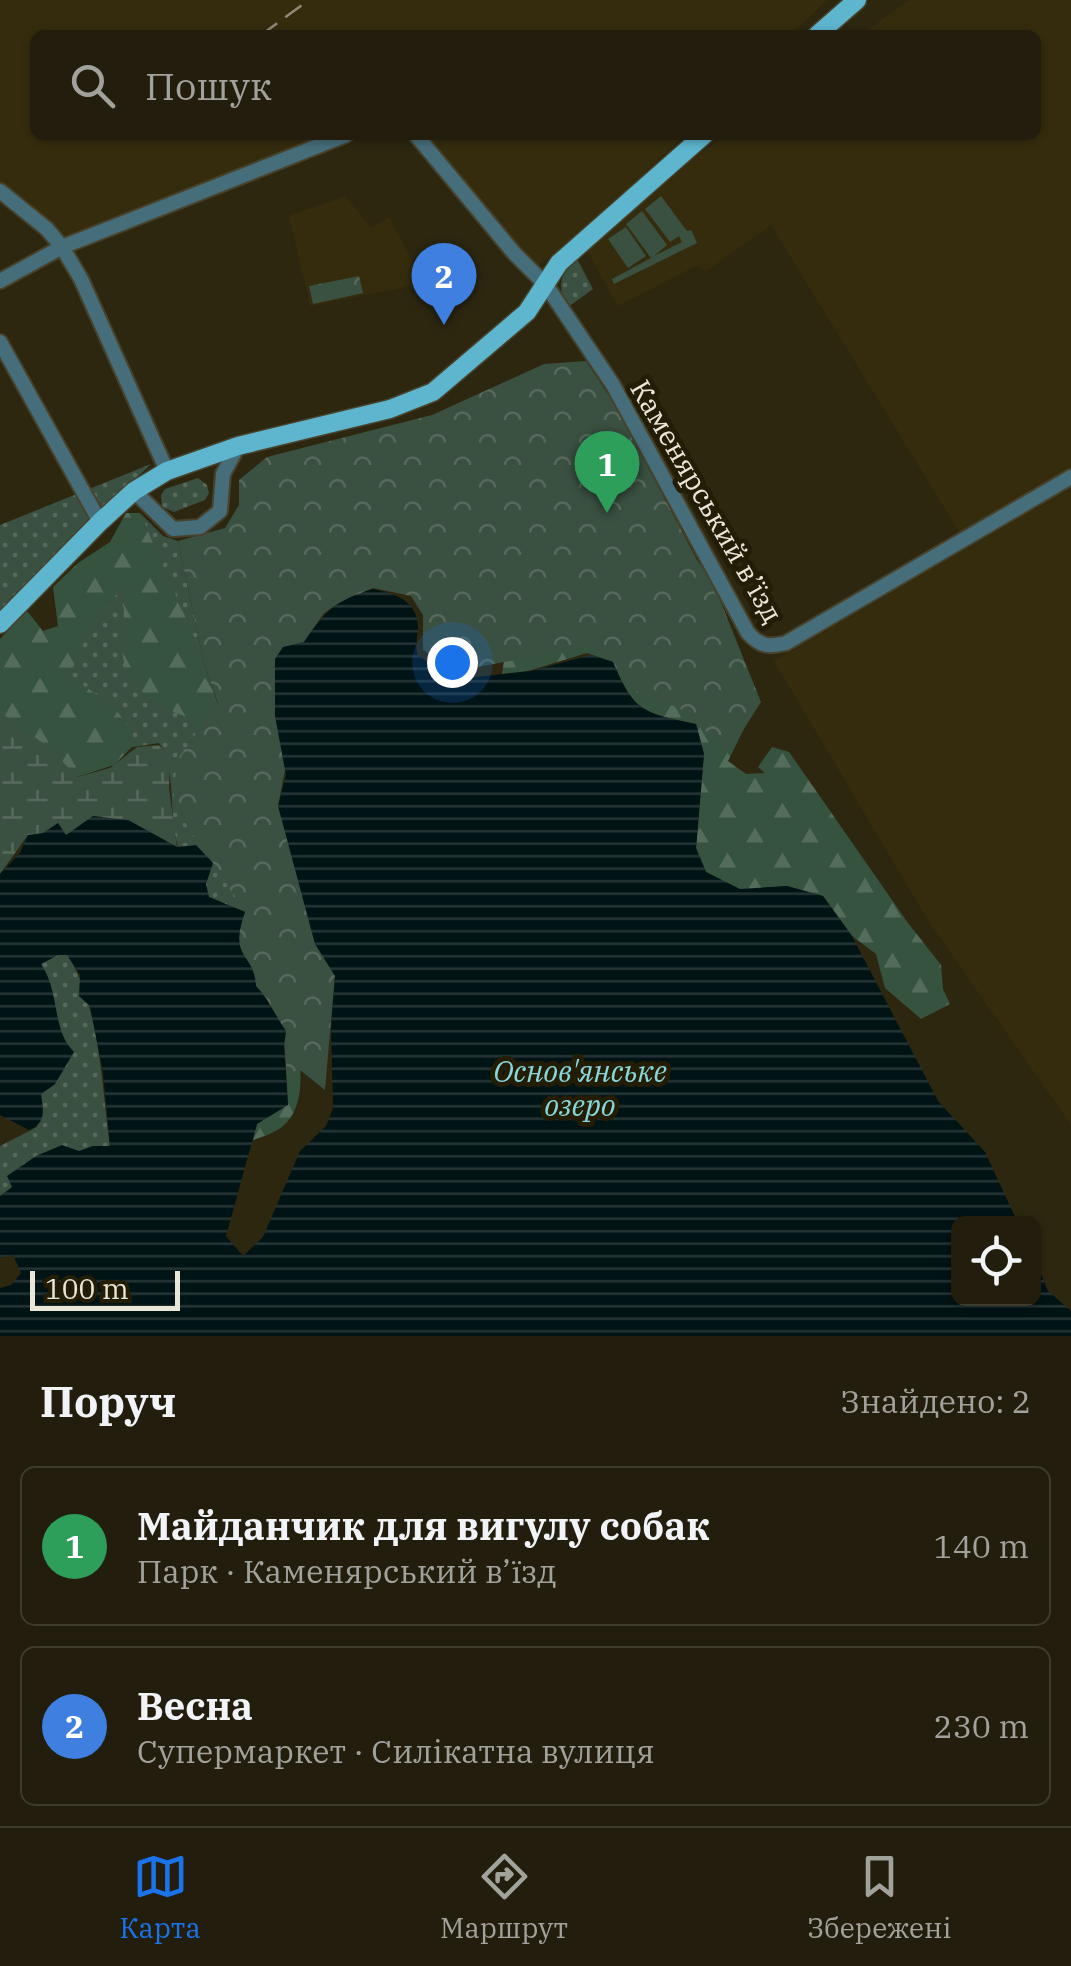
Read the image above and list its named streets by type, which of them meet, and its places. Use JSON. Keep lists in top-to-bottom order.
{
  "streets": {
    "street": ["Каменярський в’їзд"]
  },
  "water": ["Основ'янське озеро"],
  "scale_bar": "100 m",
  "page": {
    "search": "Пошук",
    "pins": ["2", "1"],
    "scale": "100 m",
    "heading": ["Поруч", "Знайдено: 2"],
    "list": [
      {
        "mark": "1",
        "name": "Майданчик для вигулу собак",
        "note": "Парк · Каменярський в’їзд",
        "value": "140 m"
      },
      {
        "mark": "2",
        "name": "Весна",
        "note": "Супермаркет · Силікатна вулиця",
        "value": "230 m"
      }
    ],
    "nav": ["Карта", "Маршрут", "Збережені"]
  }
}
